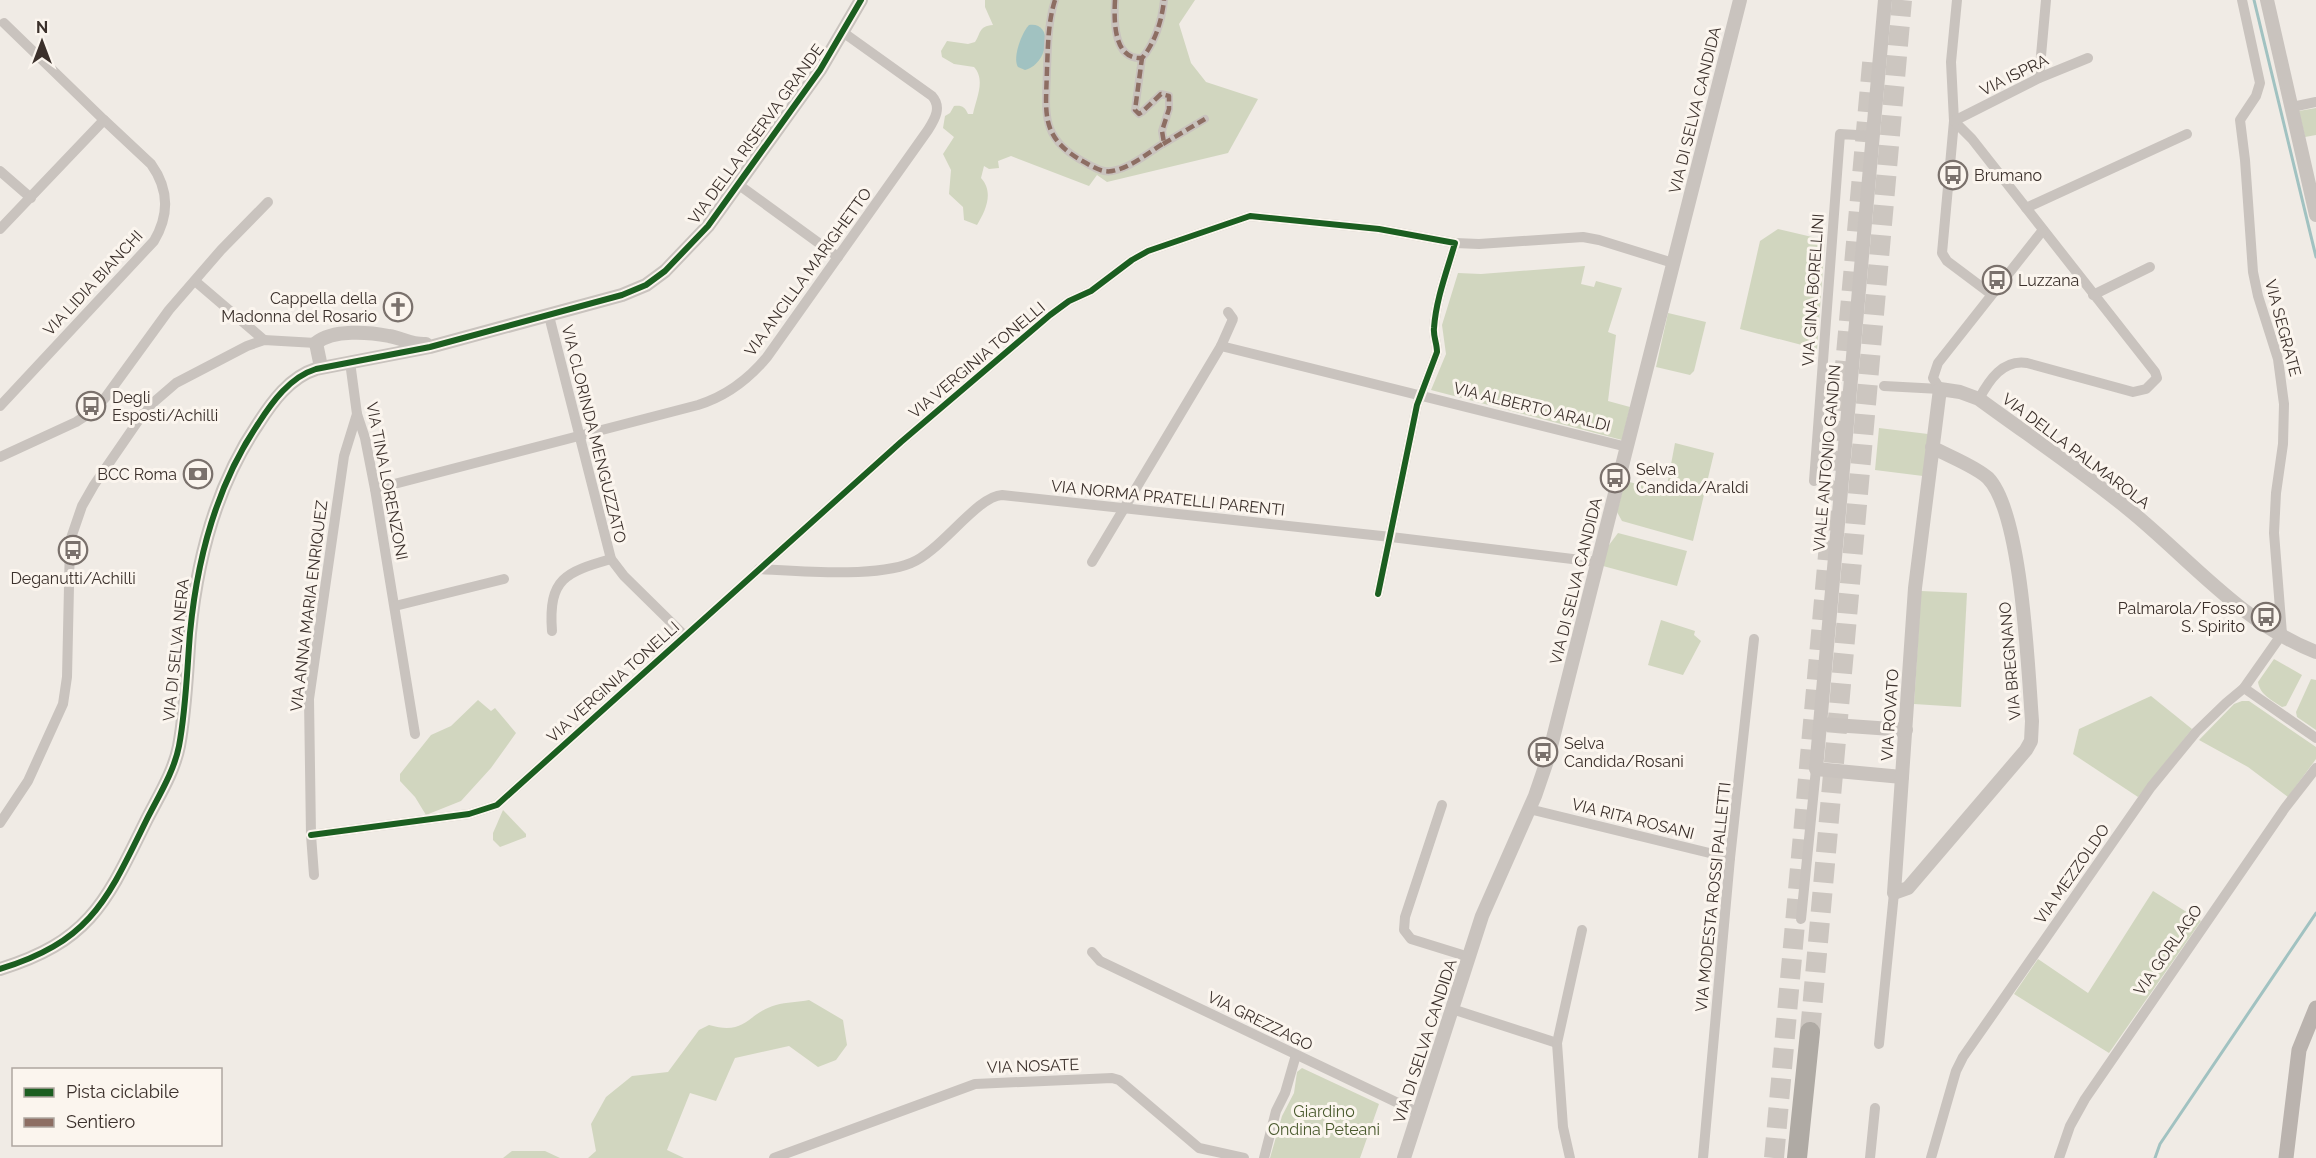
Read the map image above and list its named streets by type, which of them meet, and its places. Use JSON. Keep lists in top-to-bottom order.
{
  "streets": {
    "street": [
      "VIA ISPRA",
      "VIA DI SELVA CANDIDA",
      "VIA DELLA RISERVA GRANDE",
      "VIA ANCILLA MARIGHETTO",
      "VIA LIDIA BIANCHI",
      "VIA GINA BORELLINI",
      "VIA SEGRATE",
      "VIA VERGINIA TONELLI",
      "VIA ALBERTO ARALDI",
      "VIA CLORINDA MENGUZZATO",
      "VIA DELLA PALMAROLA",
      "VIALE ANTONIO GANDIN",
      "VIA TINA LORENZONI",
      "VIA NORMA PRATELLI PARENTI",
      "VIA ANNA MARIA ENRIQUEZ",
      "VIA DI SELVA NERA",
      "VIA BREGNANO",
      "VIA ROVATO",
      "VIA RITA ROSANI",
      "VIA MEZZOLDO",
      "VIA MODESTA ROSSI PALLETTI",
      "VIA GORLAGO",
      "VIA GREZZAGO",
      "VIA NOSATE"
    ]
  },
  "crossings": [
    ["VIA ISPRA", "VIA DELLA PALMAROLA"],
    ["VIA DI SELVA CANDIDA", "VIA VERGINIA TONELLI"],
    ["VIA DI SELVA CANDIDA", "VIA ALBERTO ARALDI"],
    ["VIA DI SELVA CANDIDA", "VIA NORMA PRATELLI PARENTI"],
    ["VIA DI SELVA CANDIDA", "VIA RITA ROSANI"],
    ["VIA DI SELVA CANDIDA", "VIA GREZZAGO"],
    ["VIA DELLA RISERVA GRANDE", "VIA ANCILLA MARIGHETTO"],
    ["VIA DELLA RISERVA GRANDE", "VIA CLORINDA MENGUZZATO"],
    ["VIA DELLA RISERVA GRANDE", "VIA DI SELVA NERA"],
    ["VIA ANCILLA MARIGHETTO", "VIA CLORINDA MENGUZZATO"],
    ["VIA ANCILLA MARIGHETTO", "VIA TINA LORENZONI"],
    ["VIA GINA BORELLINI", "VIALE ANTONIO GANDIN"],
    ["VIA SEGRATE", "VIA DELLA PALMAROLA"],
    ["VIA SEGRATE", "VIA MEZZOLDO"],
    ["VIA VERGINIA TONELLI", "VIA CLORINDA MENGUZZATO"],
    ["VIA VERGINIA TONELLI", "VIA NORMA PRATELLI PARENTI"],
    ["VIA VERGINIA TONELLI", "VIA ANNA MARIA ENRIQUEZ"],
    ["VIA DELLA PALMAROLA", "VIA MEZZOLDO"],
    ["VIA TINA LORENZONI", "VIA ANNA MARIA ENRIQUEZ"],
    ["VIA TINA LORENZONI", "VIA DI SELVA NERA"],
    ["VIA BREGNANO", "VIA ROVATO"],
    ["VIA RITA ROSANI", "VIA MODESTA ROSSI PALLETTI"]
  ],
  "parks": ["Giardino Ondina Peteani"],
  "places": {
    "bus stop": [
      "Brumano",
      "Luzzana",
      "Degli Esposti/Achilli",
      "Selva Candida/Araldi",
      "Deganutti/Achilli",
      "Palmarola/Fosso S. Spirito",
      "Selva Candida/Rosani"
    ],
    "church": ["Cappella della Madonna del Rosario"],
    "bank": ["BCC Roma"]
  },
  "legend": ["Pista ciclabile", "Sentiero"],
  "north": "top"
}
